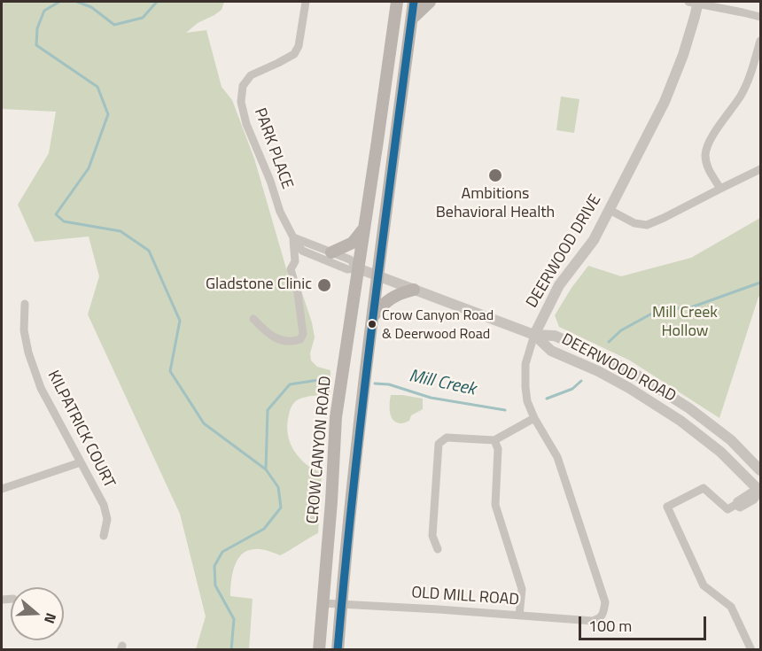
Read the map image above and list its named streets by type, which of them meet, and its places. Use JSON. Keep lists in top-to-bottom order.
{
  "streets": {
    "main road": ["CROW CANYON ROAD"],
    "street": [
      "PARK PLACE",
      "DEERWOOD DRIVE",
      "DEERWOOD ROAD",
      "KILPATRICK COURT",
      "OLD MILL ROAD"
    ]
  },
  "crossings": [
    ["PARK PLACE", "DEERWOOD ROAD"],
    ["PARK PLACE", "CROW CANYON ROAD"],
    ["DEERWOOD DRIVE", "DEERWOOD ROAD"],
    ["DEERWOOD DRIVE", "OLD MILL ROAD"],
    ["DEERWOOD ROAD", "CROW CANYON ROAD"],
    ["CROW CANYON ROAD", "OLD MILL ROAD"]
  ],
  "water": ["Mill Creek"],
  "parks": ["Mill Creek Hollow"],
  "places": ["Ambitions Behavioral Health", "Gladstone Clinic", "Crow Canyon Road & Deerwood Road"],
  "scale_bar": "100 m",
  "north": "right"
}
